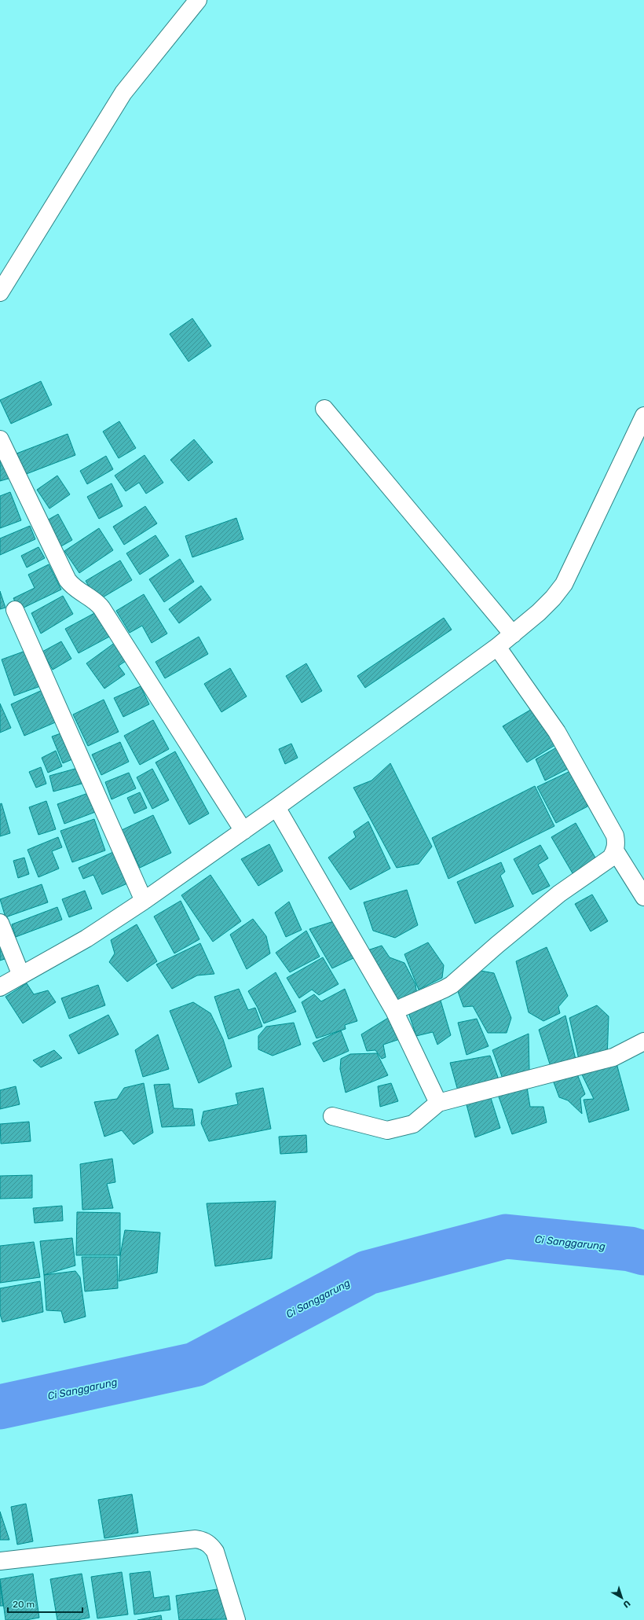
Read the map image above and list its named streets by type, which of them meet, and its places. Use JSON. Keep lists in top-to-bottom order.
{
  "water": ["Ci Sanggarung"],
  "scale_bar": "20 m",
  "north": "bottom right"
}
